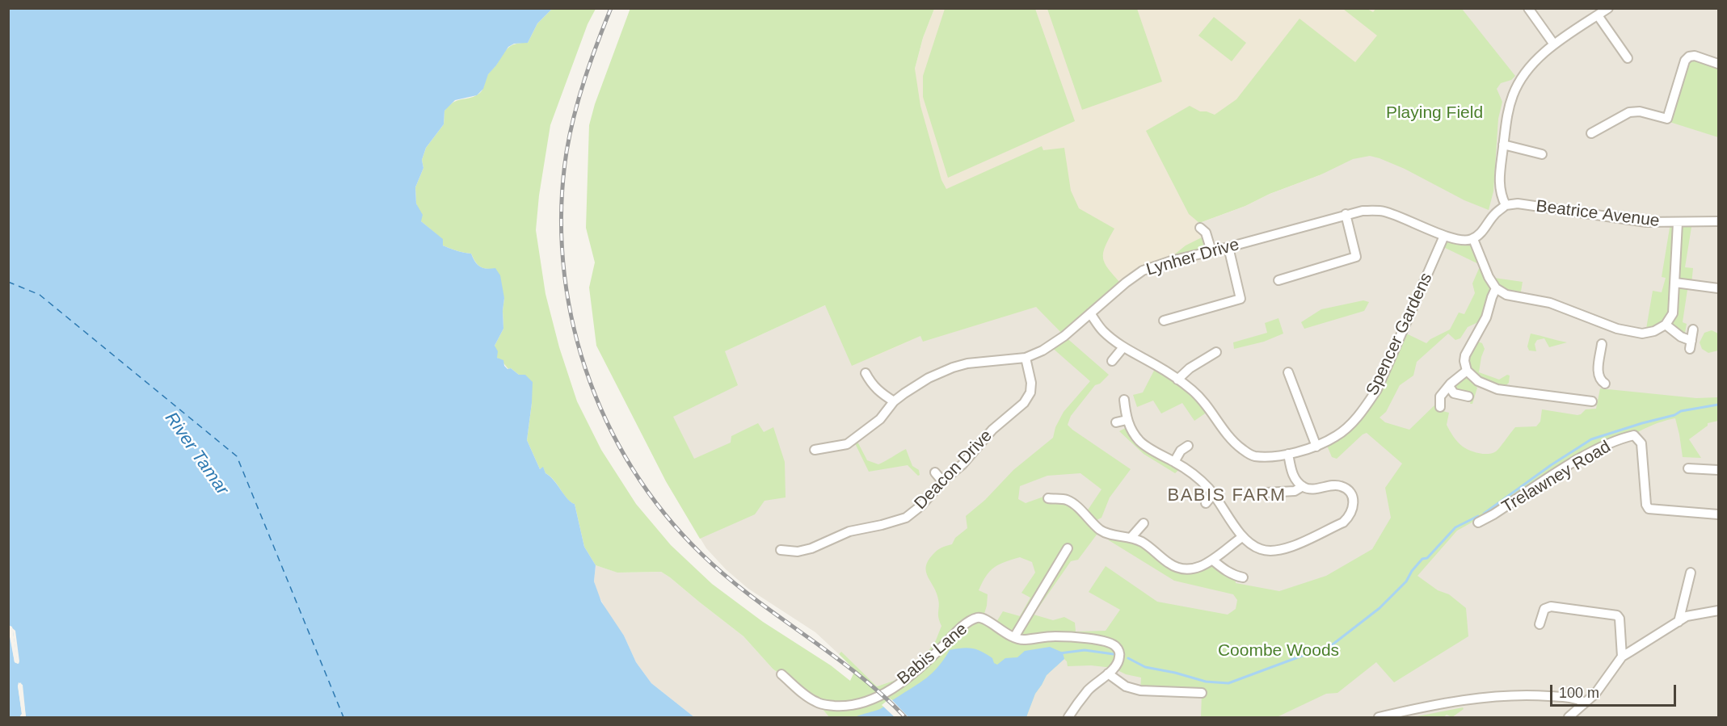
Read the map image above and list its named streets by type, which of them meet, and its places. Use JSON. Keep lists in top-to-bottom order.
{
  "streets": {
    "street": [
      "Beatrice Avenue",
      "Lynher Drive",
      "Spencer Gardens",
      "Deacon Drive",
      "Trelawney Road",
      "Babis Lane"
    ]
  },
  "crossings": [
    ["Lynher Drive", "Spencer Gardens"],
    ["Lynher Drive", "Deacon Drive"]
  ],
  "districts": ["BABIS FARM"],
  "water": ["River Tamar"],
  "parks": ["Playing Field", "Coombe Woods"],
  "scale_bar": "100 m"
}
